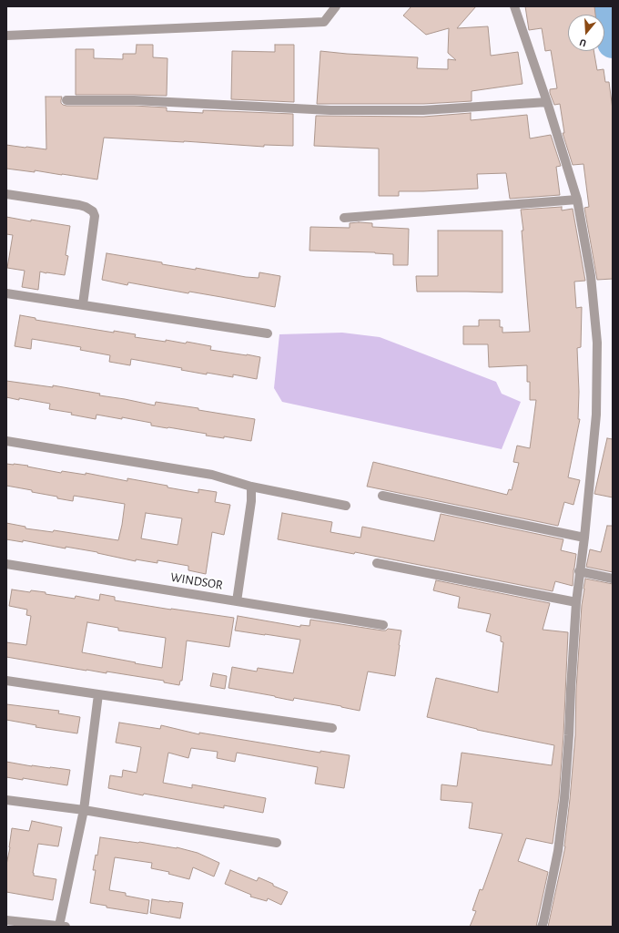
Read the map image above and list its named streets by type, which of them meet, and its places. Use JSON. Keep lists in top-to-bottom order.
{
  "streets": {
    "street": ["WINDSOR"]
  },
  "north": "bottom"
}
